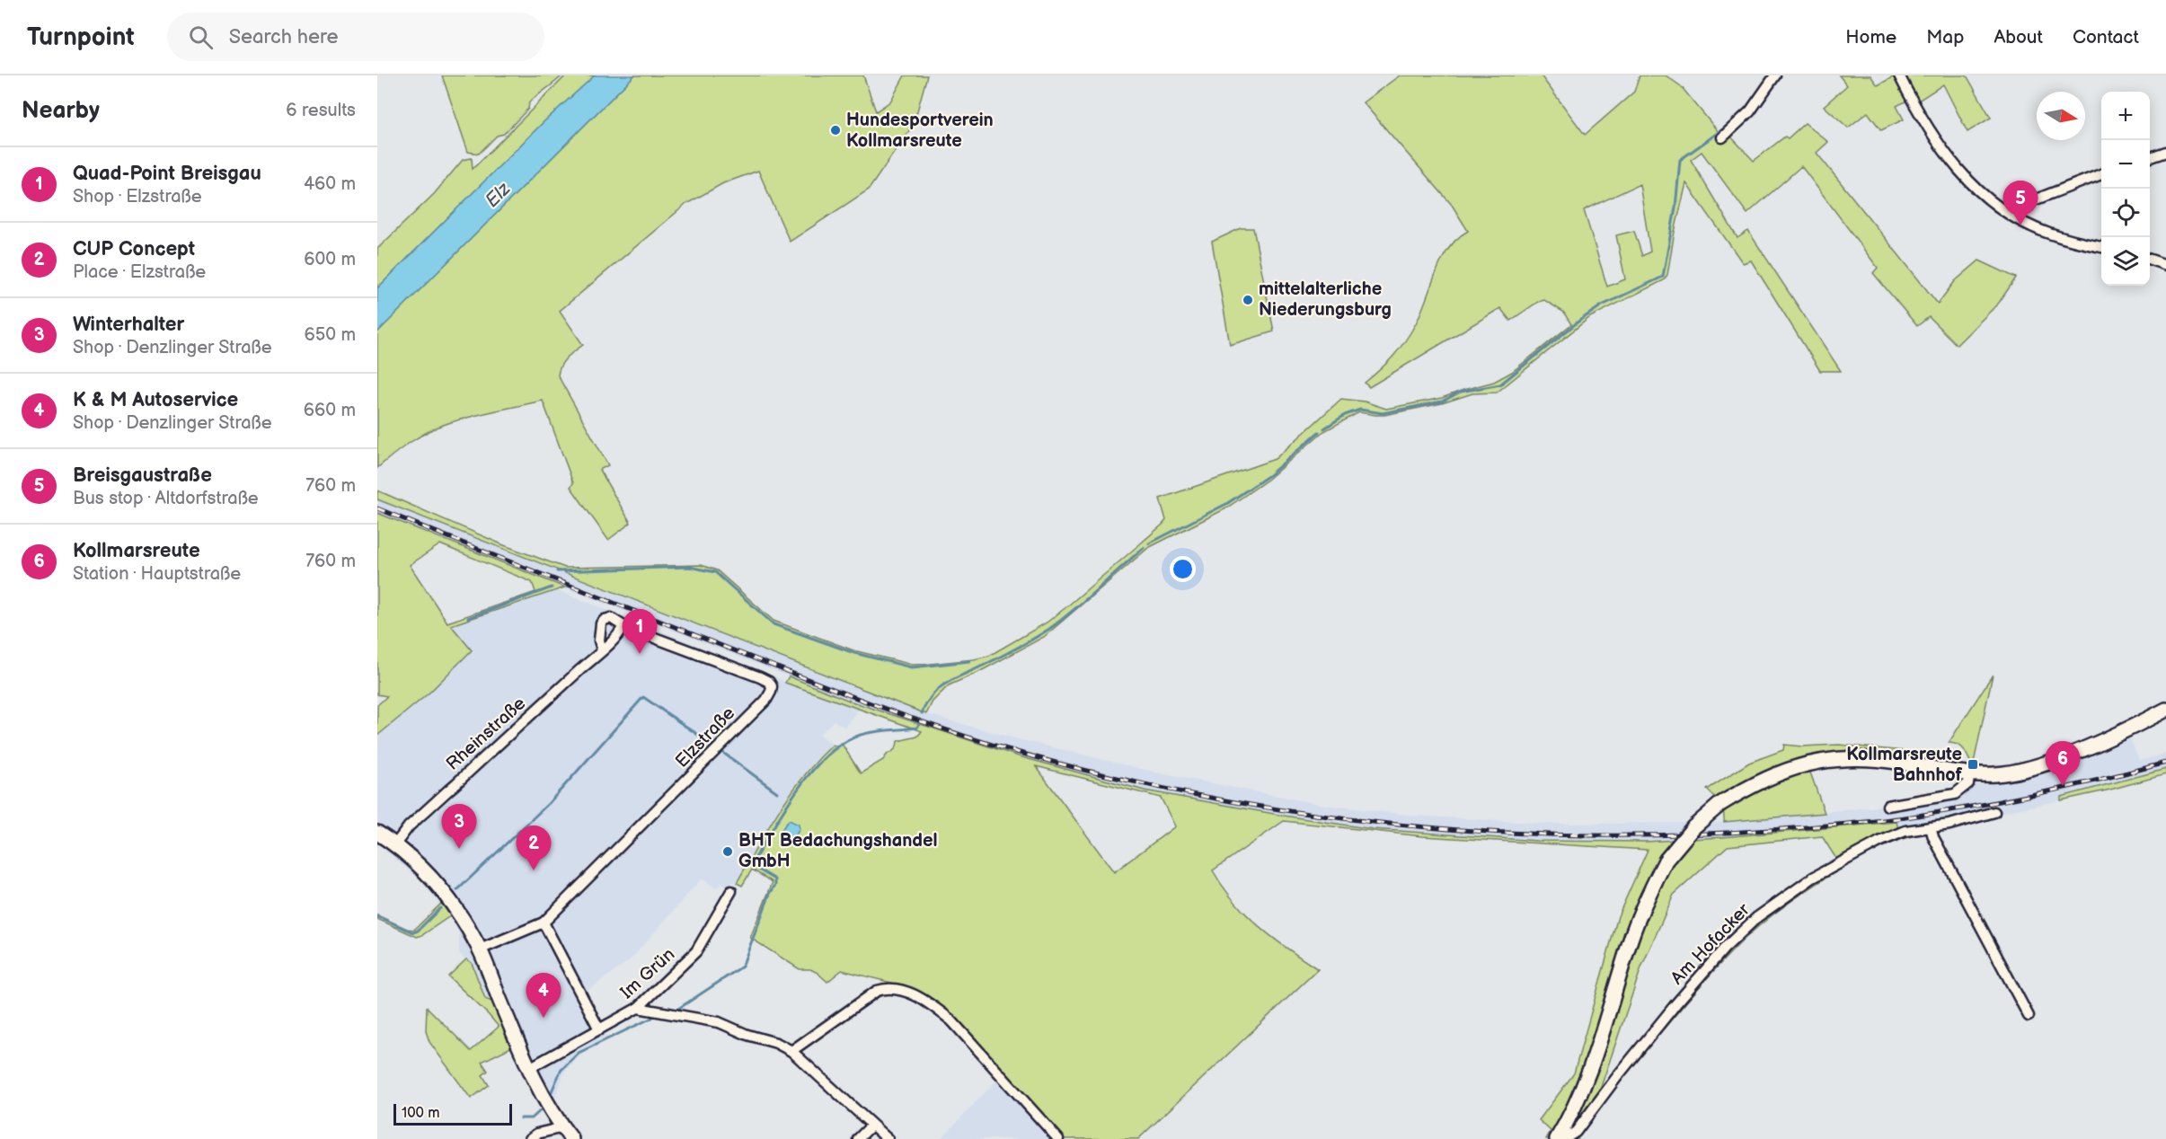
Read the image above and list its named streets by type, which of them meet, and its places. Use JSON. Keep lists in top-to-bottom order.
{
  "streets": {
    "street": [
      "Rheinstraße",
      "Elzstraße",
      "Am Hofacker",
      "Im Grün"
    ]
  },
  "crossings": [
    ["Rheinstraße", "Elzstraße"]
  ],
  "water": ["Elz"],
  "places": {
    "other": ["Hundesportverein Kollmarsreute", "mittelalterliche Niederungsburg", "BHT Bedachungshandel GmbH"],
    "transit": ["Kollmarsreute Bahnhof"]
  },
  "scale_bar": "100 m",
  "north": "right",
  "page": {
    "header": "Turnpoint",
    "search": "Search here",
    "nav": [
      "Home",
      "Map",
      "About",
      "Contact"
    ],
    "heading": ["Nearby", "6 results"],
    "map_buttons": ["+", "−"],
    "list": [
      {
        "mark": "1",
        "name": "Quad-Point Breisgau",
        "note": "Shop · Elzstraße",
        "value": "460 m"
      },
      {
        "mark": "2",
        "name": "CUP Concept",
        "note": "Place · Elzstraße",
        "value": "600 m"
      },
      {
        "mark": "3",
        "name": "Winterhalter",
        "note": "Shop · Denzlinger Straße",
        "value": "650 m"
      },
      {
        "mark": "4",
        "name": "K & M Autoservice",
        "note": "Shop · Denzlinger Straße",
        "value": "660 m"
      },
      {
        "mark": "5",
        "name": "Breisgaustraße",
        "note": "Bus stop · Altdorfstraße",
        "value": "760 m"
      },
      {
        "mark": "6",
        "name": "Kollmarsreute",
        "note": "Station · Hauptstraße",
        "value": "760 m"
      }
    ],
    "pins": [
      "5",
      "1",
      "6",
      "3",
      "2",
      "4"
    ],
    "scale": "100 m"
  }
}
